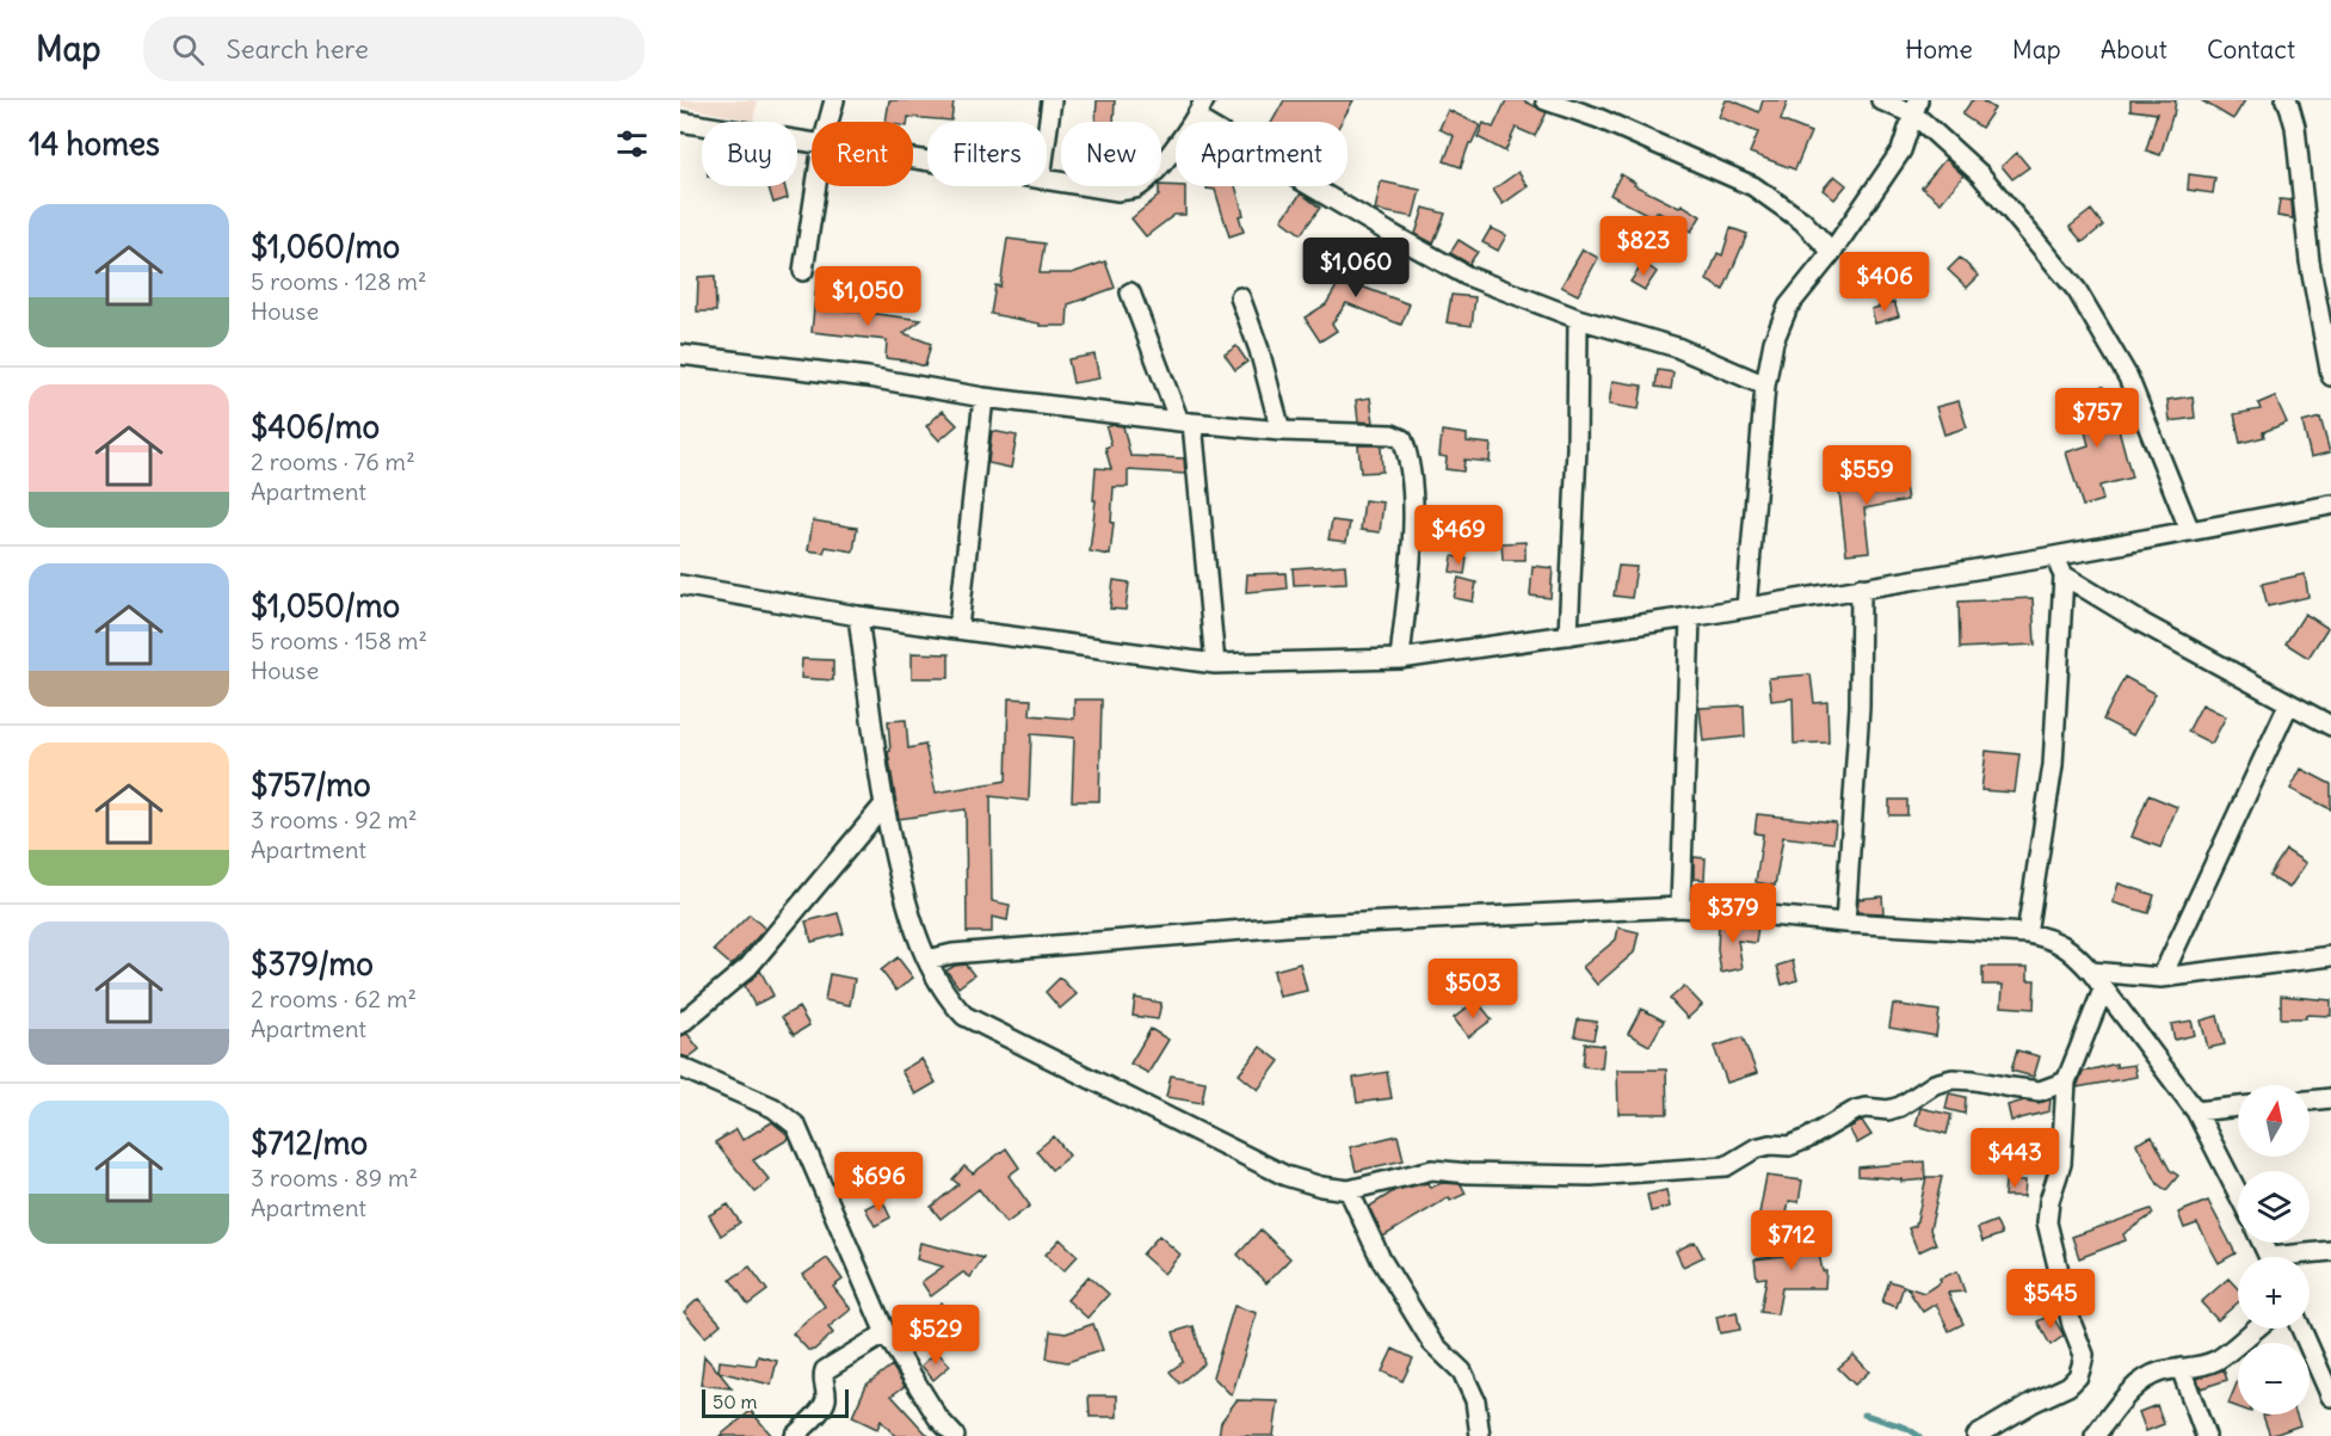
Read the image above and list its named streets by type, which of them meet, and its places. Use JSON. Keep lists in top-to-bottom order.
{
  "scale_bar": "50 m",
  "north": "top",
  "page": {
    "header": "Map",
    "search": "Search here",
    "nav": [
      "Home",
      "Map",
      "About",
      "Contact"
    ],
    "heading": "14 homes",
    "chip": [
      "Buy",
      "Rent",
      "Filters",
      "New",
      "Apartment"
    ],
    "list": [
      {
        "name": "$1,060/mo",
        "note": "5 rooms · 128 m² · House"
      },
      {
        "name": "$406/mo",
        "note": "2 rooms · 76 m² · Apartment"
      },
      {
        "name": "$1,050/mo",
        "note": "5 rooms · 158 m² · House"
      },
      {
        "name": "$757/mo",
        "note": "3 rooms · 92 m² · Apartment"
      },
      {
        "name": "$379/mo",
        "note": "2 rooms · 62 m² · Apartment"
      },
      {
        "name": "$712/mo",
        "note": "3 rooms · 89 m² · Apartment"
      }
    ],
    "price": [
      "$823",
      "$1,060",
      "$406",
      "$1,050",
      "$757",
      "$559",
      "$469",
      "$379",
      "$503",
      "$443",
      "$696",
      "$712",
      "$545",
      "$529"
    ],
    "map_buttons": ["+", "−"],
    "scale": "50 m"
  }
}
